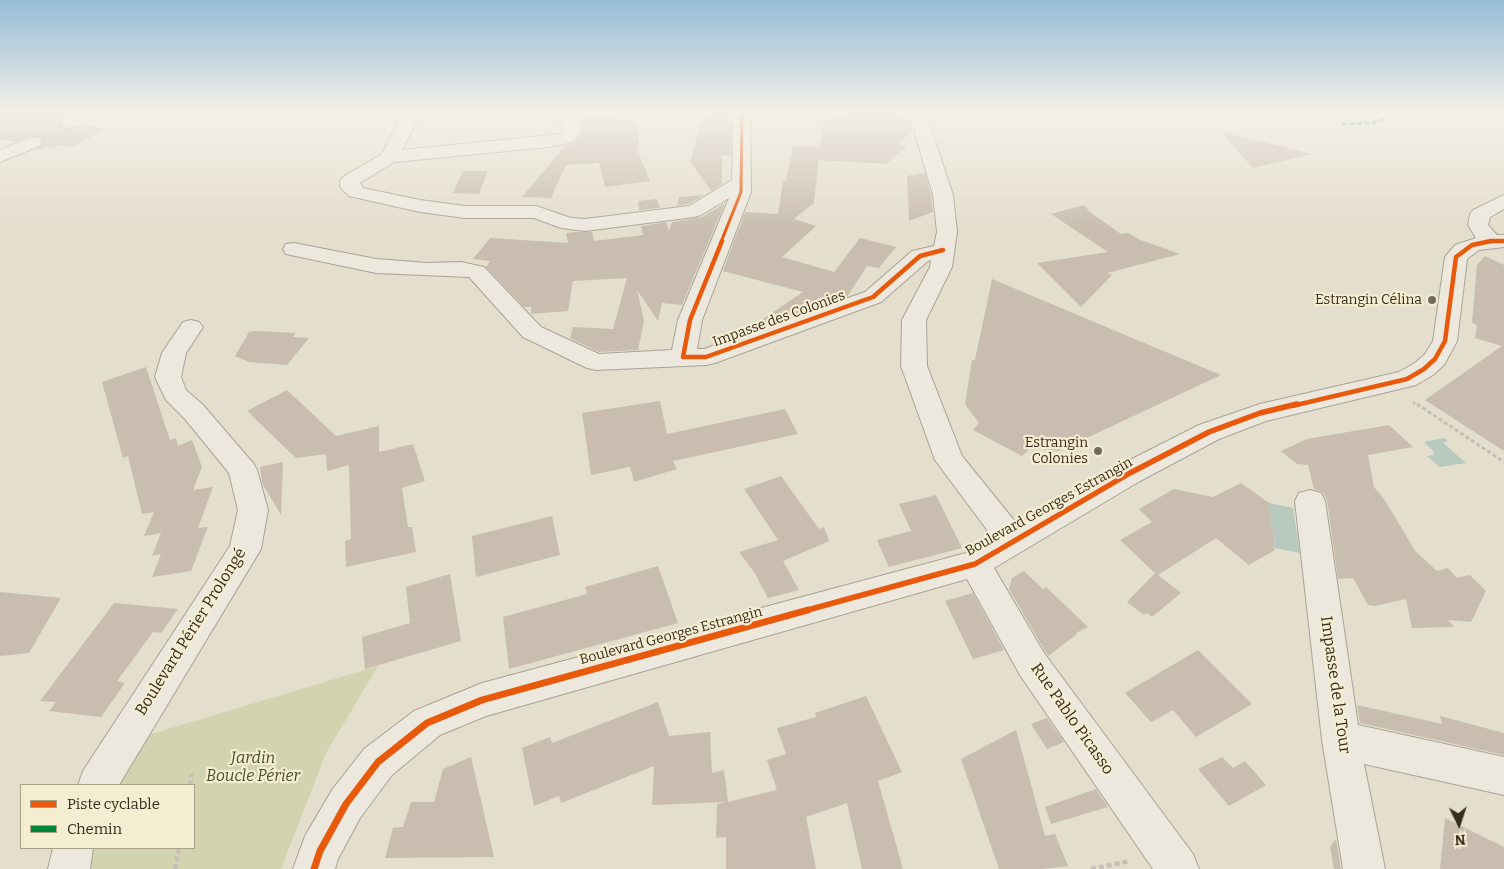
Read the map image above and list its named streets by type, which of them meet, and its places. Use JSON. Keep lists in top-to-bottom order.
{
  "streets": {
    "street": [
      "Impasse des Colonies",
      "Boulevard Georges Estrangin",
      "Boulevard Périer Prolongé",
      "Impasse de la Tour",
      "Rue Pablo Picasso"
    ]
  },
  "crossings": [
    ["Boulevard Georges Estrangin", "Rue Pablo Picasso"]
  ],
  "parks": ["Jardin Boucle Périer"],
  "places": ["Estrangin Célina", "Estrangin Colonies"],
  "legend": ["Piste cyclable", "Chemin"],
  "north": "bottom"
}
